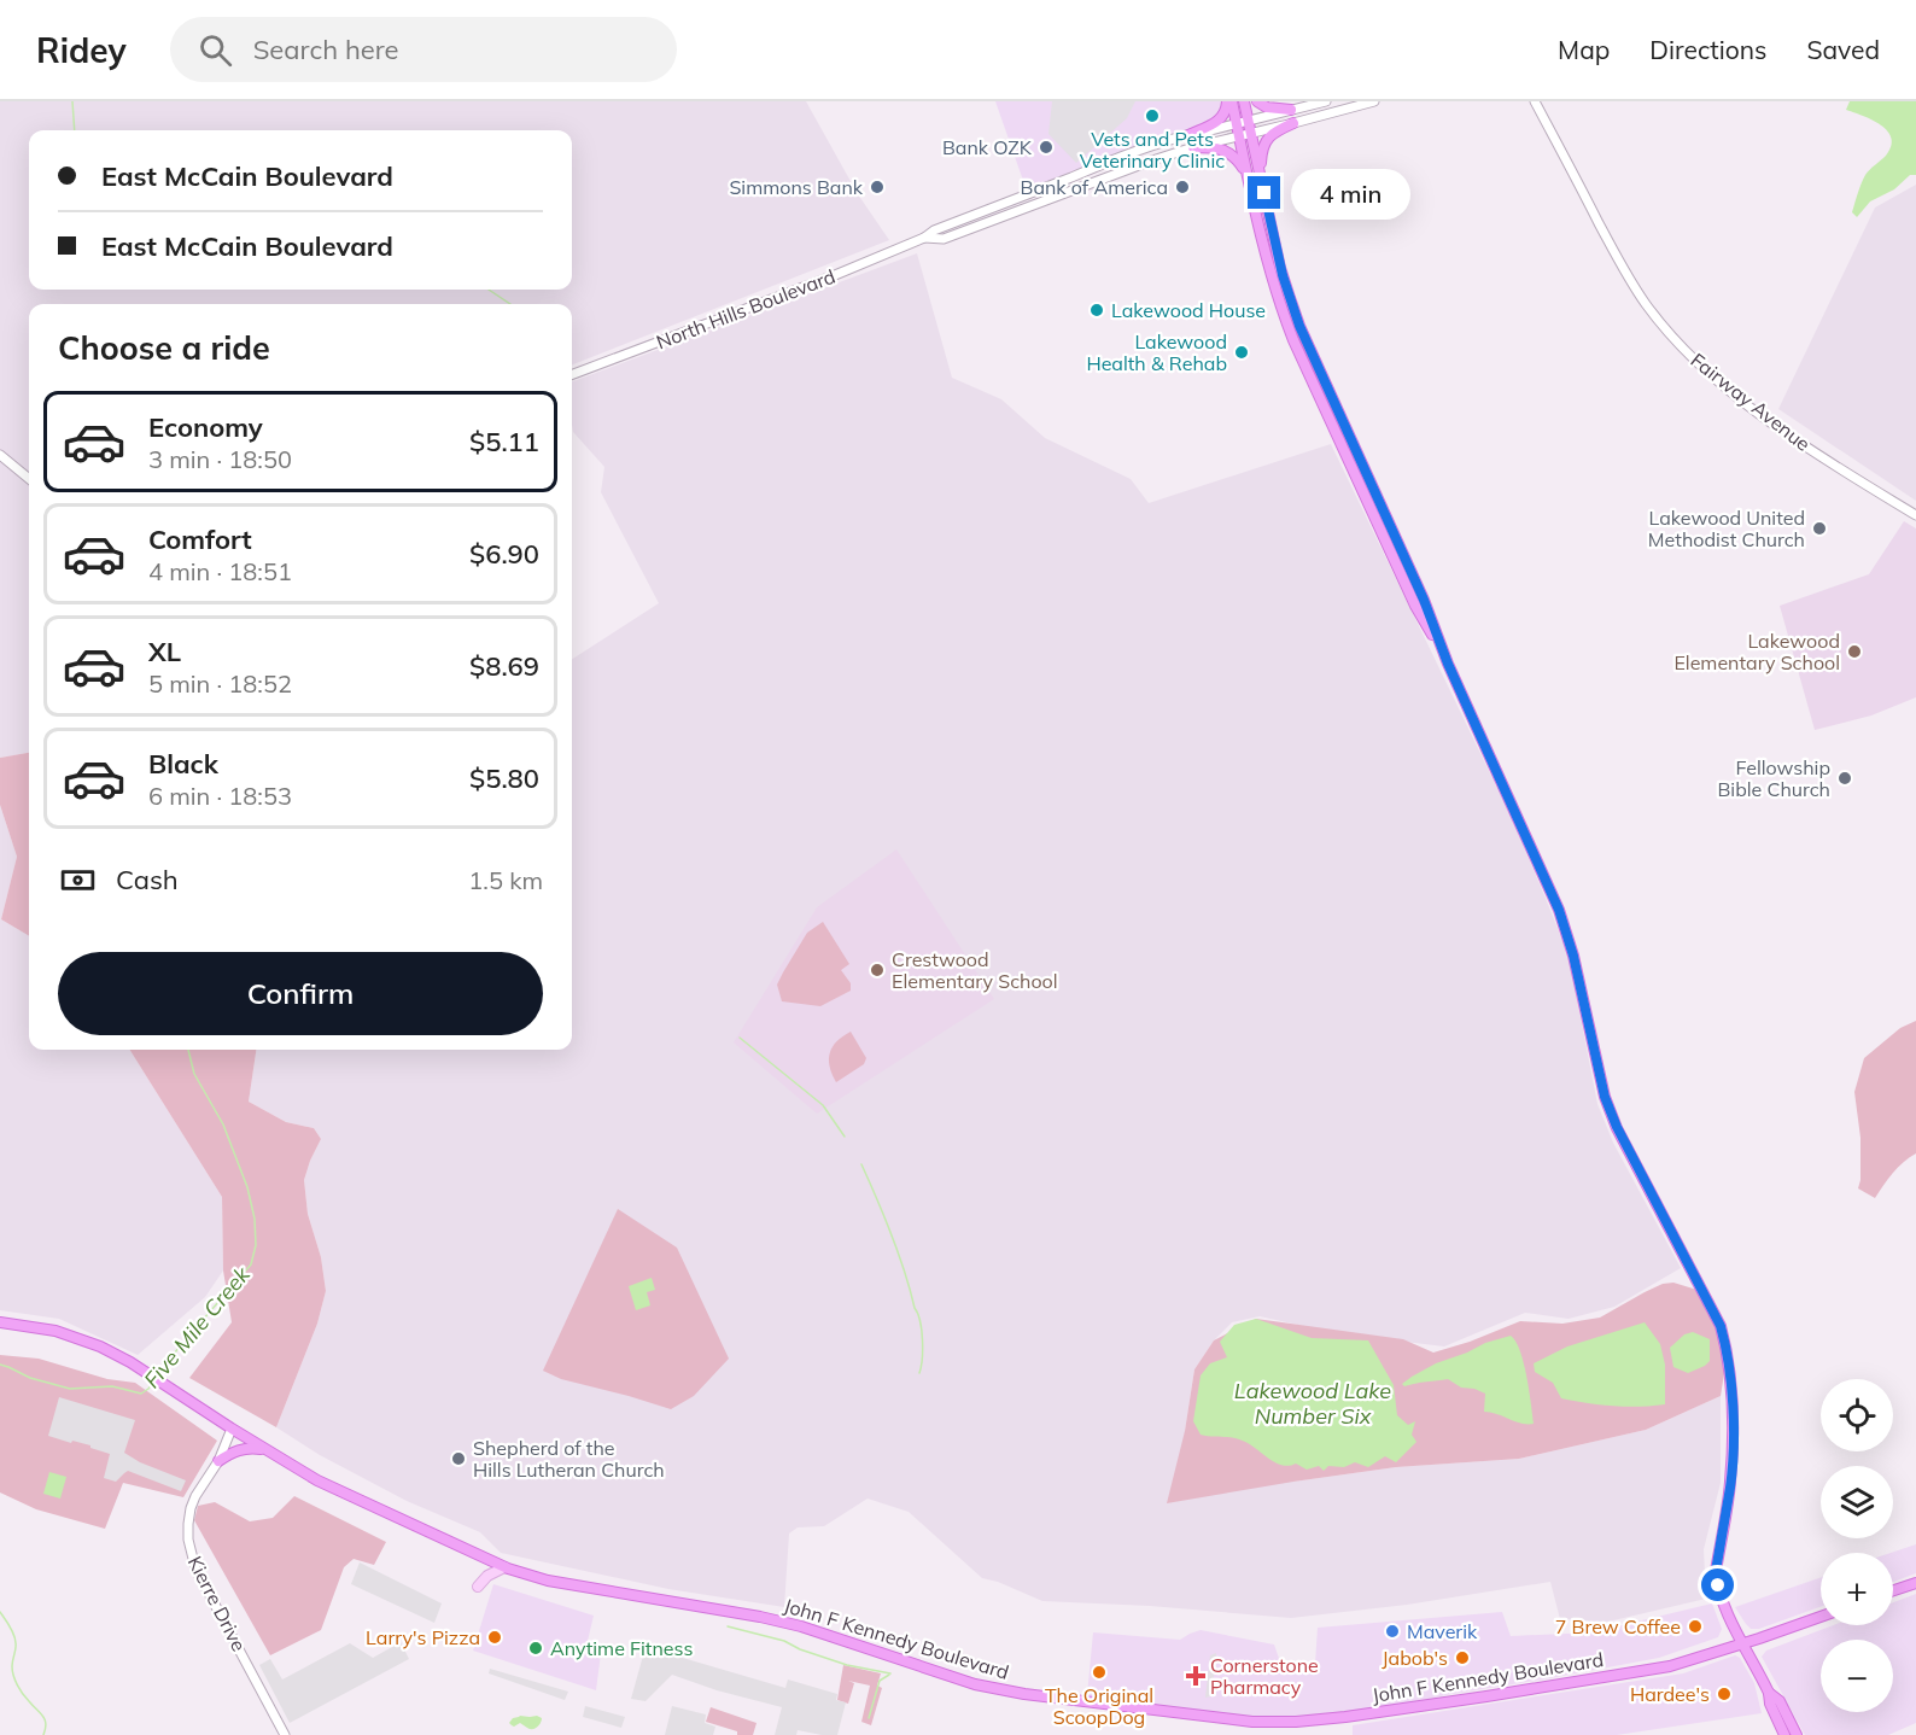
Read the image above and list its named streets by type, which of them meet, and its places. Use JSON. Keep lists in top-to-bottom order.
{
  "streets": {
    "main road": ["John F Kennedy Boulevard"],
    "street": ["North Hills Boulevard", "Fairway Avenue", "Kierre Drive"]
  },
  "crossings": [
    ["Kierre Drive", "John F Kennedy Boulevard"]
  ],
  "water": ["Five Mile Creek", "Lakewood Lake Number Six"],
  "places": {
    "other": [
      "Vets and Pets Veterinary Clinic",
      "Bank OZK",
      "Simmons Bank",
      "Bank of America",
      "Lakewood House",
      "Lakewood Health & Rehab",
      "Lakewood United Methodist Church",
      "Lakewood Elementary School",
      "Fellowship Bible Church",
      "Crestwood Elementary School",
      "Shepherd of the Hills Lutheran Church",
      "7 Brew Coffee",
      "Maverik",
      "Larry's Pizza",
      "Anytime Fitness",
      "Jabob's",
      "The Original ScoopDog",
      "Hardee's"
    ],
    "health": ["Cornerstone Pharmacy"]
  },
  "page": {
    "header": "Ridey",
    "search": "Search here",
    "nav": ["Map", "Directions", "Saved"],
    "banner": ["East McCain Boulevard", "East McCain Boulevard"],
    "bubble": "4 min",
    "heading": "Choose a ride",
    "list": [
      {
        "name": "Economy",
        "note": "3 min · 18:50",
        "value": "$5.11"
      },
      {
        "name": "Comfort",
        "note": "4 min · 18:51",
        "value": "$6.90"
      },
      {
        "name": "XL",
        "note": "5 min · 18:52",
        "value": "$8.69"
      },
      {
        "name": "Black",
        "note": "6 min · 18:53",
        "value": "$5.80"
      }
    ],
    "pay": ["Cash", "1.5 km"],
    "buttons": "Confirm",
    "map_buttons": ["+", "−"]
  }
}
